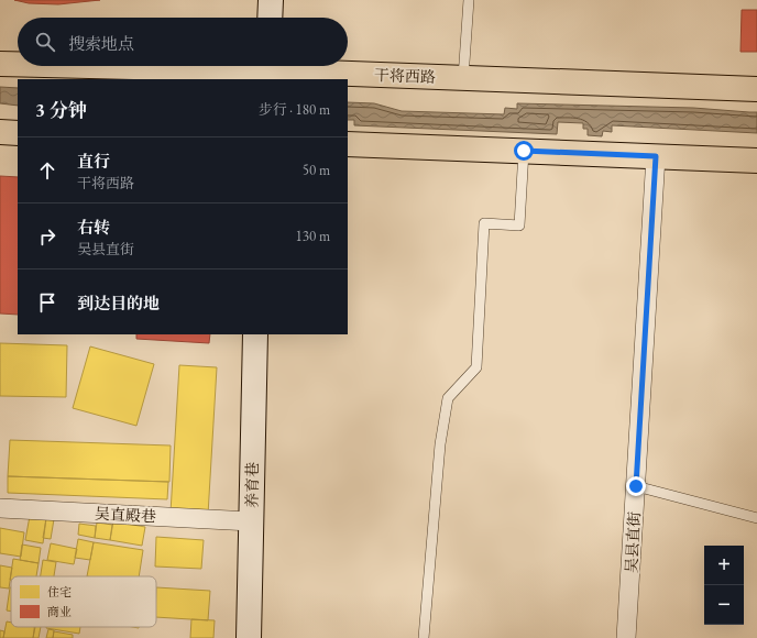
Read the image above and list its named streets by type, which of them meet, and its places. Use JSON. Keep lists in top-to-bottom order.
{
  "streets": {
    "main road": ["干将西路", "养育巷"],
    "street": ["吴直殿巷", "吴县直街"]
  },
  "crossings": [
    ["养育巷", "吴直殿巷"]
  ],
  "legend": ["住宅", "商业"],
  "page": {
    "search": "搜索地点",
    "heading": ["3 分钟", "步行 · 180 m"],
    "list": [
      ["直行", "干将西路", "50 m"],
      ["右转", "吴县直街", "130 m"],
      "到达目的地"
    ],
    "map_buttons": ["+", "−"]
  }
}
